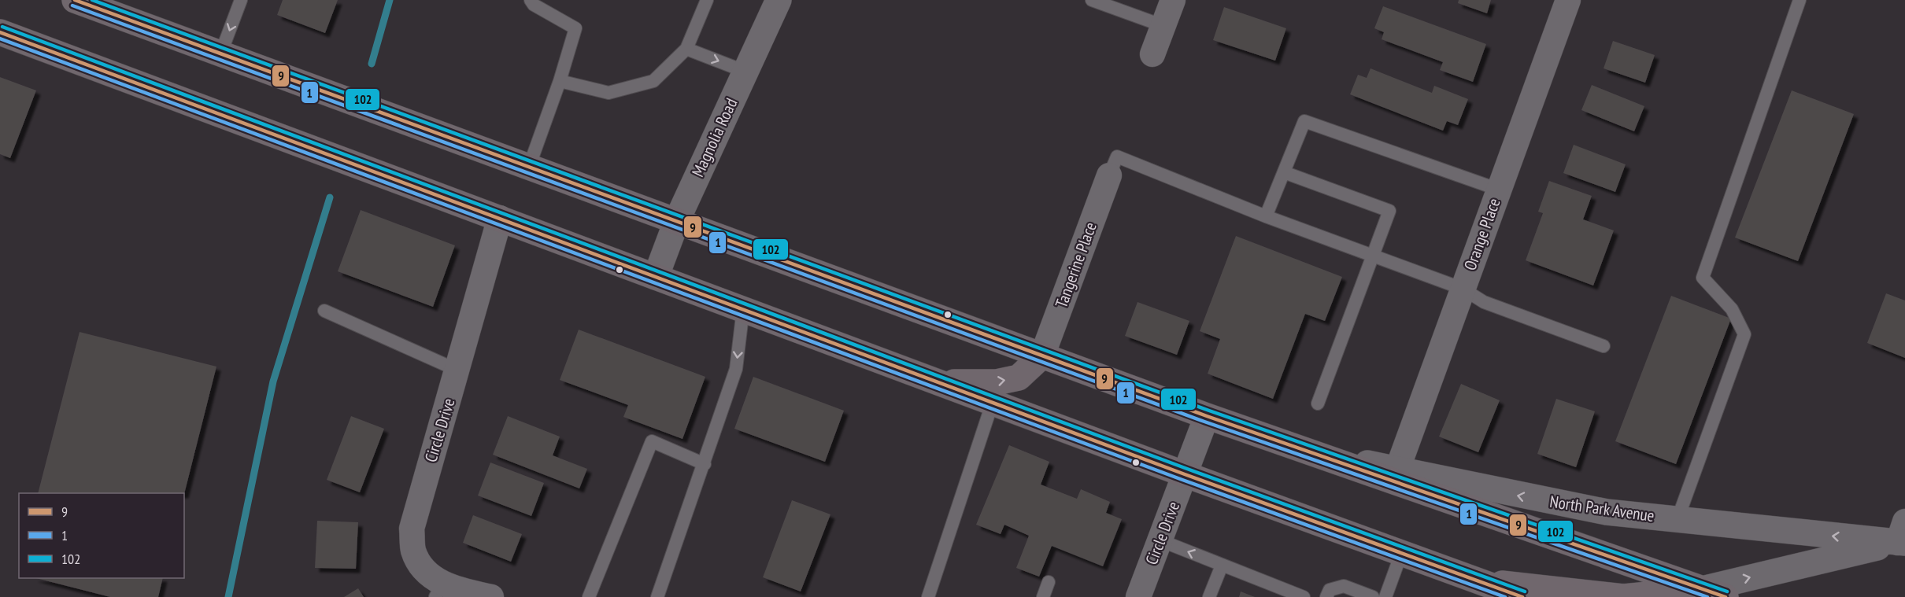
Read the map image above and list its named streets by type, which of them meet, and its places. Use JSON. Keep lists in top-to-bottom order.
{
  "streets": {
    "street": [
      "Magnolia Road",
      "Orange Place",
      "Tangerine Place",
      "Circle Drive",
      "North Park Avenue"
    ]
  },
  "crossings": [
    ["Orange Place", "North Park Avenue"]
  ],
  "lines": ["transit line 9", "transit line 102", "transit line 1"],
  "legend": ["9", "1", "102"]
}
